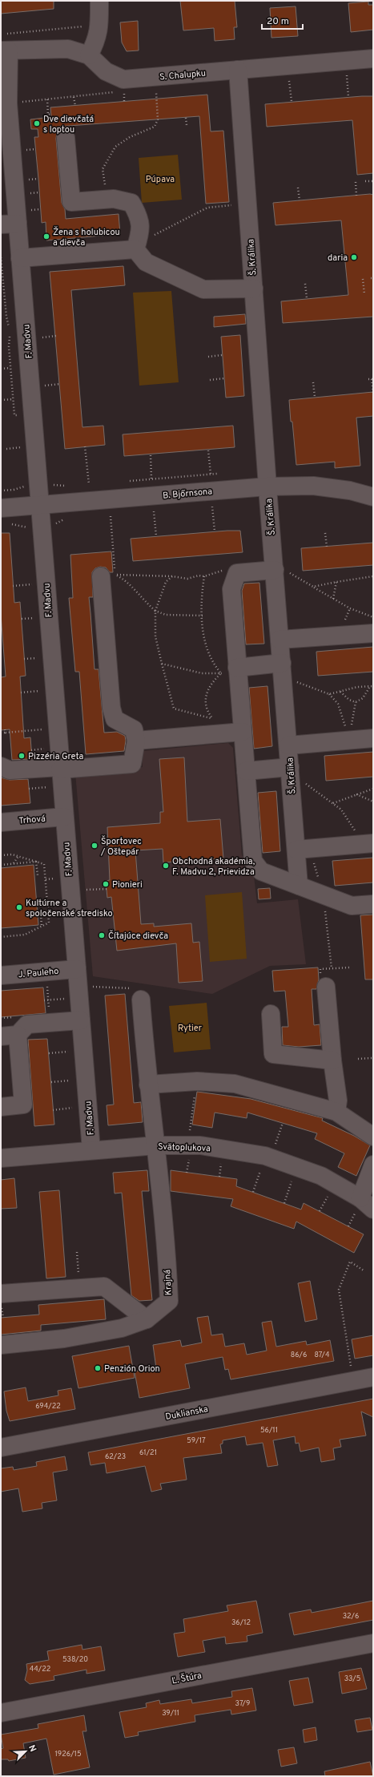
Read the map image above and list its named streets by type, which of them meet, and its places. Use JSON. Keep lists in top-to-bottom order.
{
  "streets": {
    "street": [
      "S. Chalupku",
      "Š. Králika",
      "F. Madvu",
      "B. Bjőrnsona",
      "Trhová",
      "J. Pauleho",
      "Svätoplukova",
      "Krajná",
      "Duklianska",
      "Ľ. Štúra"
    ]
  },
  "crossings": [
    ["S. Chalupku", "Š. Králika"],
    ["S. Chalupku", "F. Madvu"],
    ["Š. Králika", "B. Bjőrnsona"],
    ["F. Madvu", "B. Bjőrnsona"],
    ["F. Madvu", "Trhová"],
    ["F. Madvu", "J. Pauleho"],
    ["F. Madvu", "Svätoplukova"],
    ["Svätoplukova", "Krajná"]
  ],
  "parks": ["Púpava", "Rytier"],
  "places": [
    "Dve dievčatá s loptou",
    "Žena s holubicou a dievča",
    "daria",
    "Pizzéria Greta",
    "Športovec / Oštepár",
    "Obchodná akadémia, F. Madvu 2, Prievidza",
    "Pionieri",
    "Kultúrne a spoločenské stredisko",
    "Čítajúce dievča",
    "Penzión Orion"
  ],
  "house_numbers": [
    "86/6",
    "87/4",
    "694/22",
    "56/11",
    "59/17",
    "61/21",
    "62/23",
    "32/6",
    "36/12",
    "538/20",
    "44/22",
    "33/5",
    "37/9",
    "39/11",
    "1926/15"
  ],
  "scale_bar": "20 m",
  "north": "top right"
}
